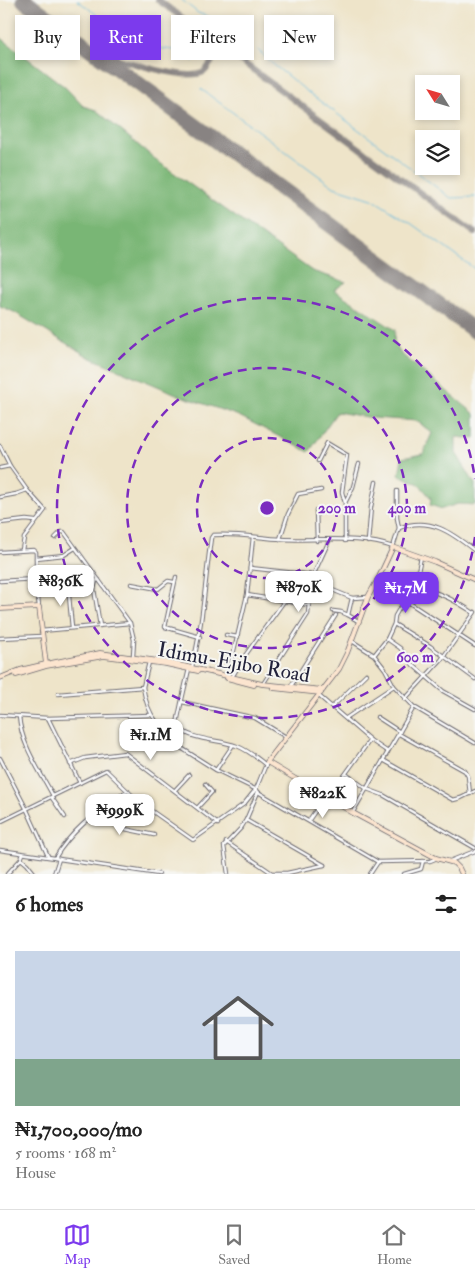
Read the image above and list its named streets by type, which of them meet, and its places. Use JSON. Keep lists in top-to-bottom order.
{
  "streets": {
    "main road": ["Idimu-Ejibo Road"]
  },
  "north": "top left",
  "page": {
    "chip": [
      "Buy",
      "Rent",
      "Filters",
      "New"
    ],
    "price": [
      "₦836K",
      "₦870K",
      "₦1.7M",
      "₦1.1M",
      "₦822K",
      "₦999K"
    ],
    "heading": "6 homes",
    "list": [
      {
        "name": "₦1,700,000/mo",
        "note": "5 rooms · 168 m² · House"
      }
    ],
    "tabs": ["Map", "Saved", "Home"]
  },
  "rings": ["200 m", "400 m", "600 m"]
}
